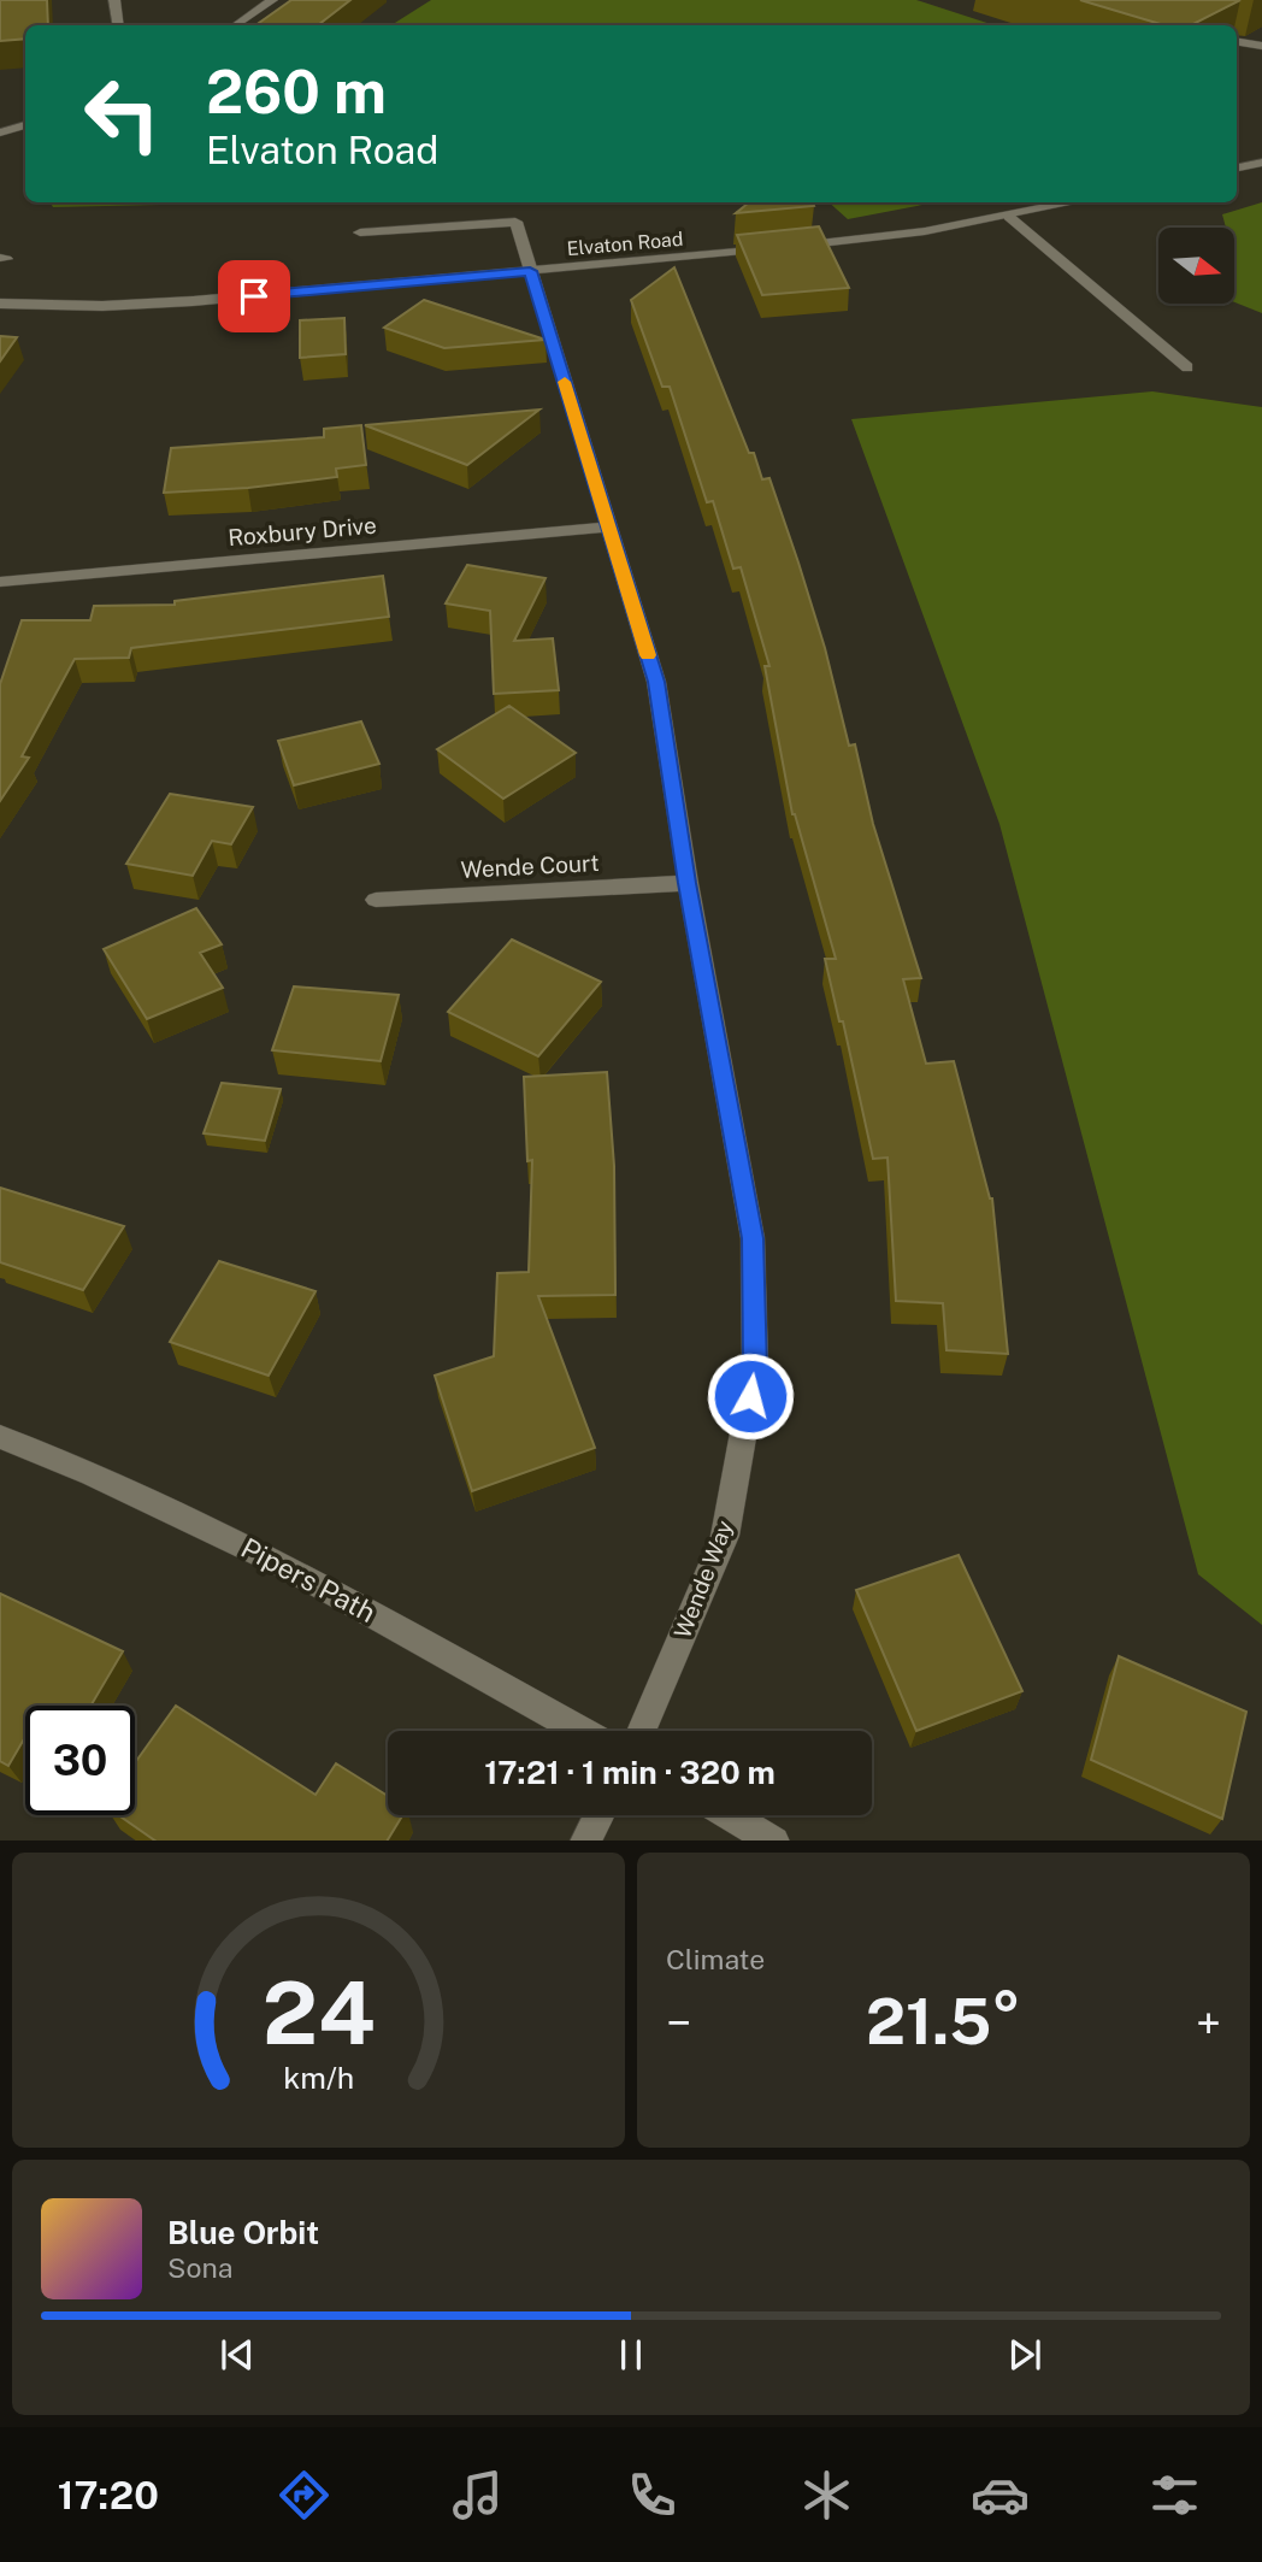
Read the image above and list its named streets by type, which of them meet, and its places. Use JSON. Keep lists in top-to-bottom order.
{
  "streets": {
    "street": [
      "Elvaton Road",
      "Roxbury Drive",
      "Wende Court",
      "Wende Way",
      "Pipers Path"
    ]
  },
  "crossings": [
    ["Elvaton Road", "Wende Way"],
    ["Roxbury Drive", "Wende Way"],
    ["Wende Court", "Wende Way"]
  ],
  "north": "right",
  "page": {
    "turn": ["260 m", "Elvaton Road"],
    "limit": "30",
    "trip": "17:21 · 1 min · 320 m",
    "tile": "Climate",
    "heat": ["−", "21.5°", "+"],
    "song": ["Blue Orbit", "Sona"],
    "tabs": "17:20",
    "gauge": ["24", "km/h"]
  }
}
